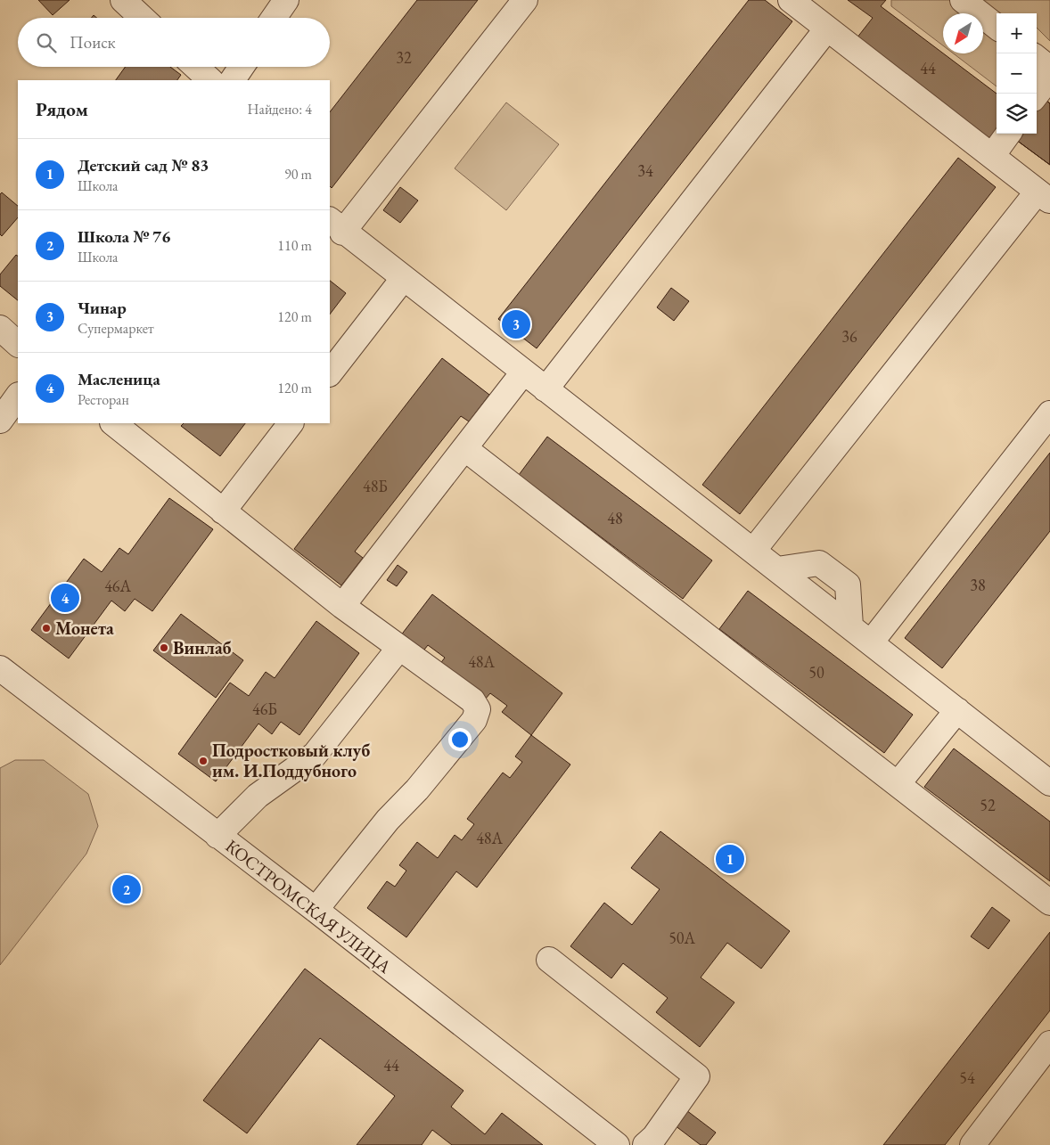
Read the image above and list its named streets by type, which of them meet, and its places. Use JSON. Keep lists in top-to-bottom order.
{
  "streets": {
    "street": ["КОСТРОМСКАЯ УЛИЦА"]
  },
  "places": ["Монета", "Винлаб", "Подростковый клуб им. И.Поддубного"],
  "house_numbers": [
    "32",
    "44",
    "34",
    "36",
    "48Б",
    "48",
    "38",
    "46А",
    "48А",
    "50",
    "46Б",
    "52",
    "48А",
    "50А",
    "44",
    "54"
  ],
  "north": "bottom left",
  "page": {
    "map_buttons": ["+", "−"],
    "search": "Поиск",
    "heading": ["Рядом", "Найдено: 4"],
    "list": [
      {
        "mark": "1",
        "name": "Детский сад № 83",
        "note": "Школа",
        "value": "90 m"
      },
      {
        "mark": "2",
        "name": "Школа № 76",
        "note": "Школа",
        "value": "110 m"
      },
      {
        "mark": "3",
        "name": "Чинар",
        "note": "Супермаркет",
        "value": "120 m"
      },
      {
        "mark": "4",
        "name": "Масленица",
        "note": "Ресторан",
        "value": "120 m"
      }
    ],
    "pins": [
      "3",
      "4",
      "1",
      "2"
    ]
  }
}
